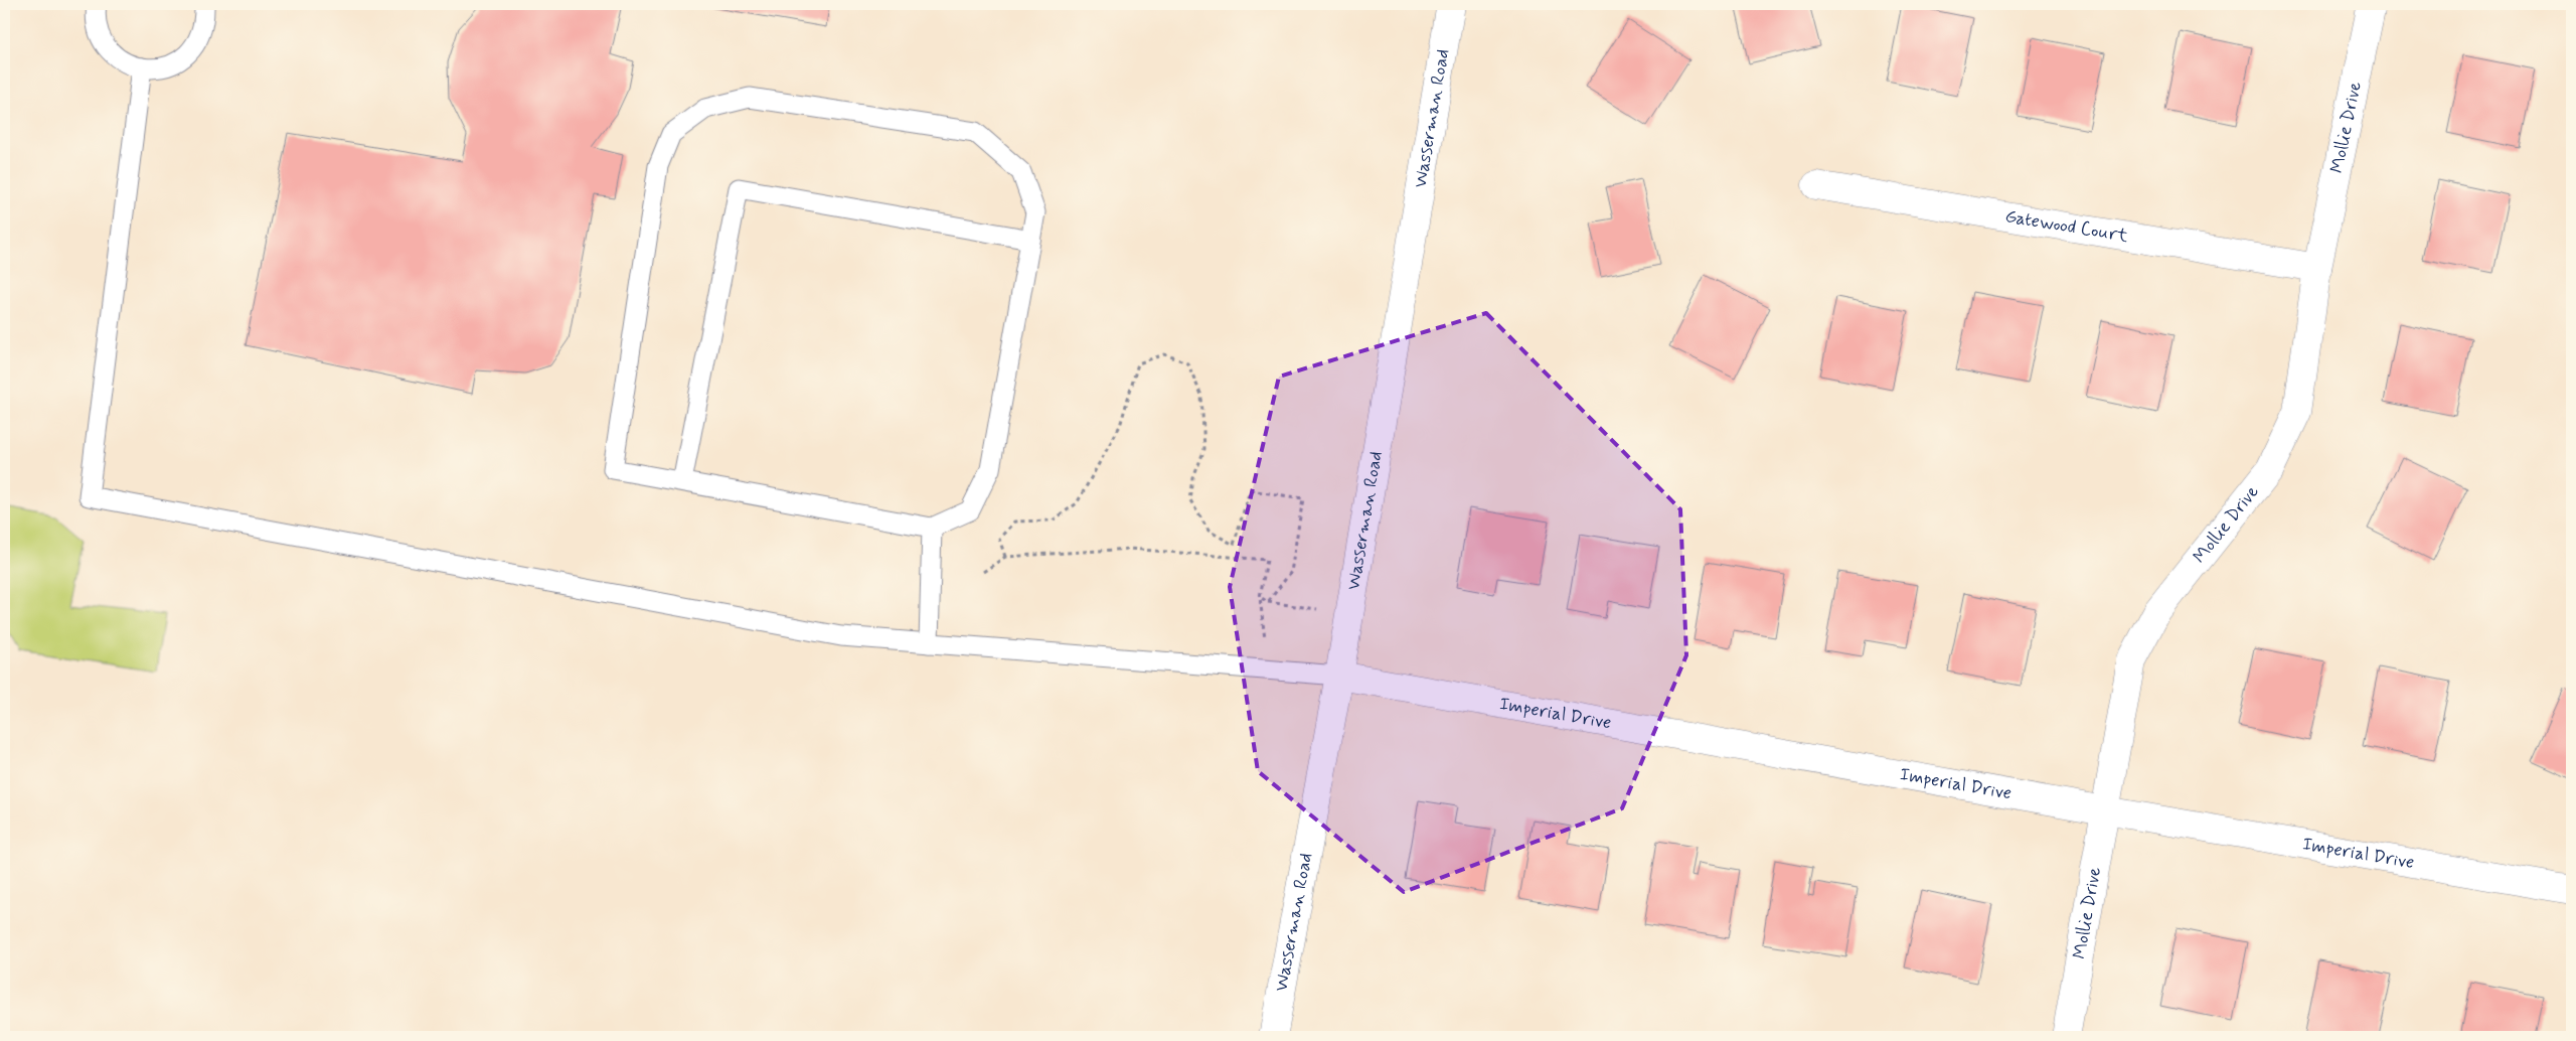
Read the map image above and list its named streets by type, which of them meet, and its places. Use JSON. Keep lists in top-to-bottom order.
{
  "streets": {
    "street": [
      "Wasserman Road",
      "Mollie Drive",
      "Gatewood Court",
      "Imperial Drive"
    ]
  },
  "crossings": [
    ["Wasserman Road", "Imperial Drive"],
    ["Mollie Drive", "Gatewood Court"],
    ["Mollie Drive", "Imperial Drive"]
  ]
}
